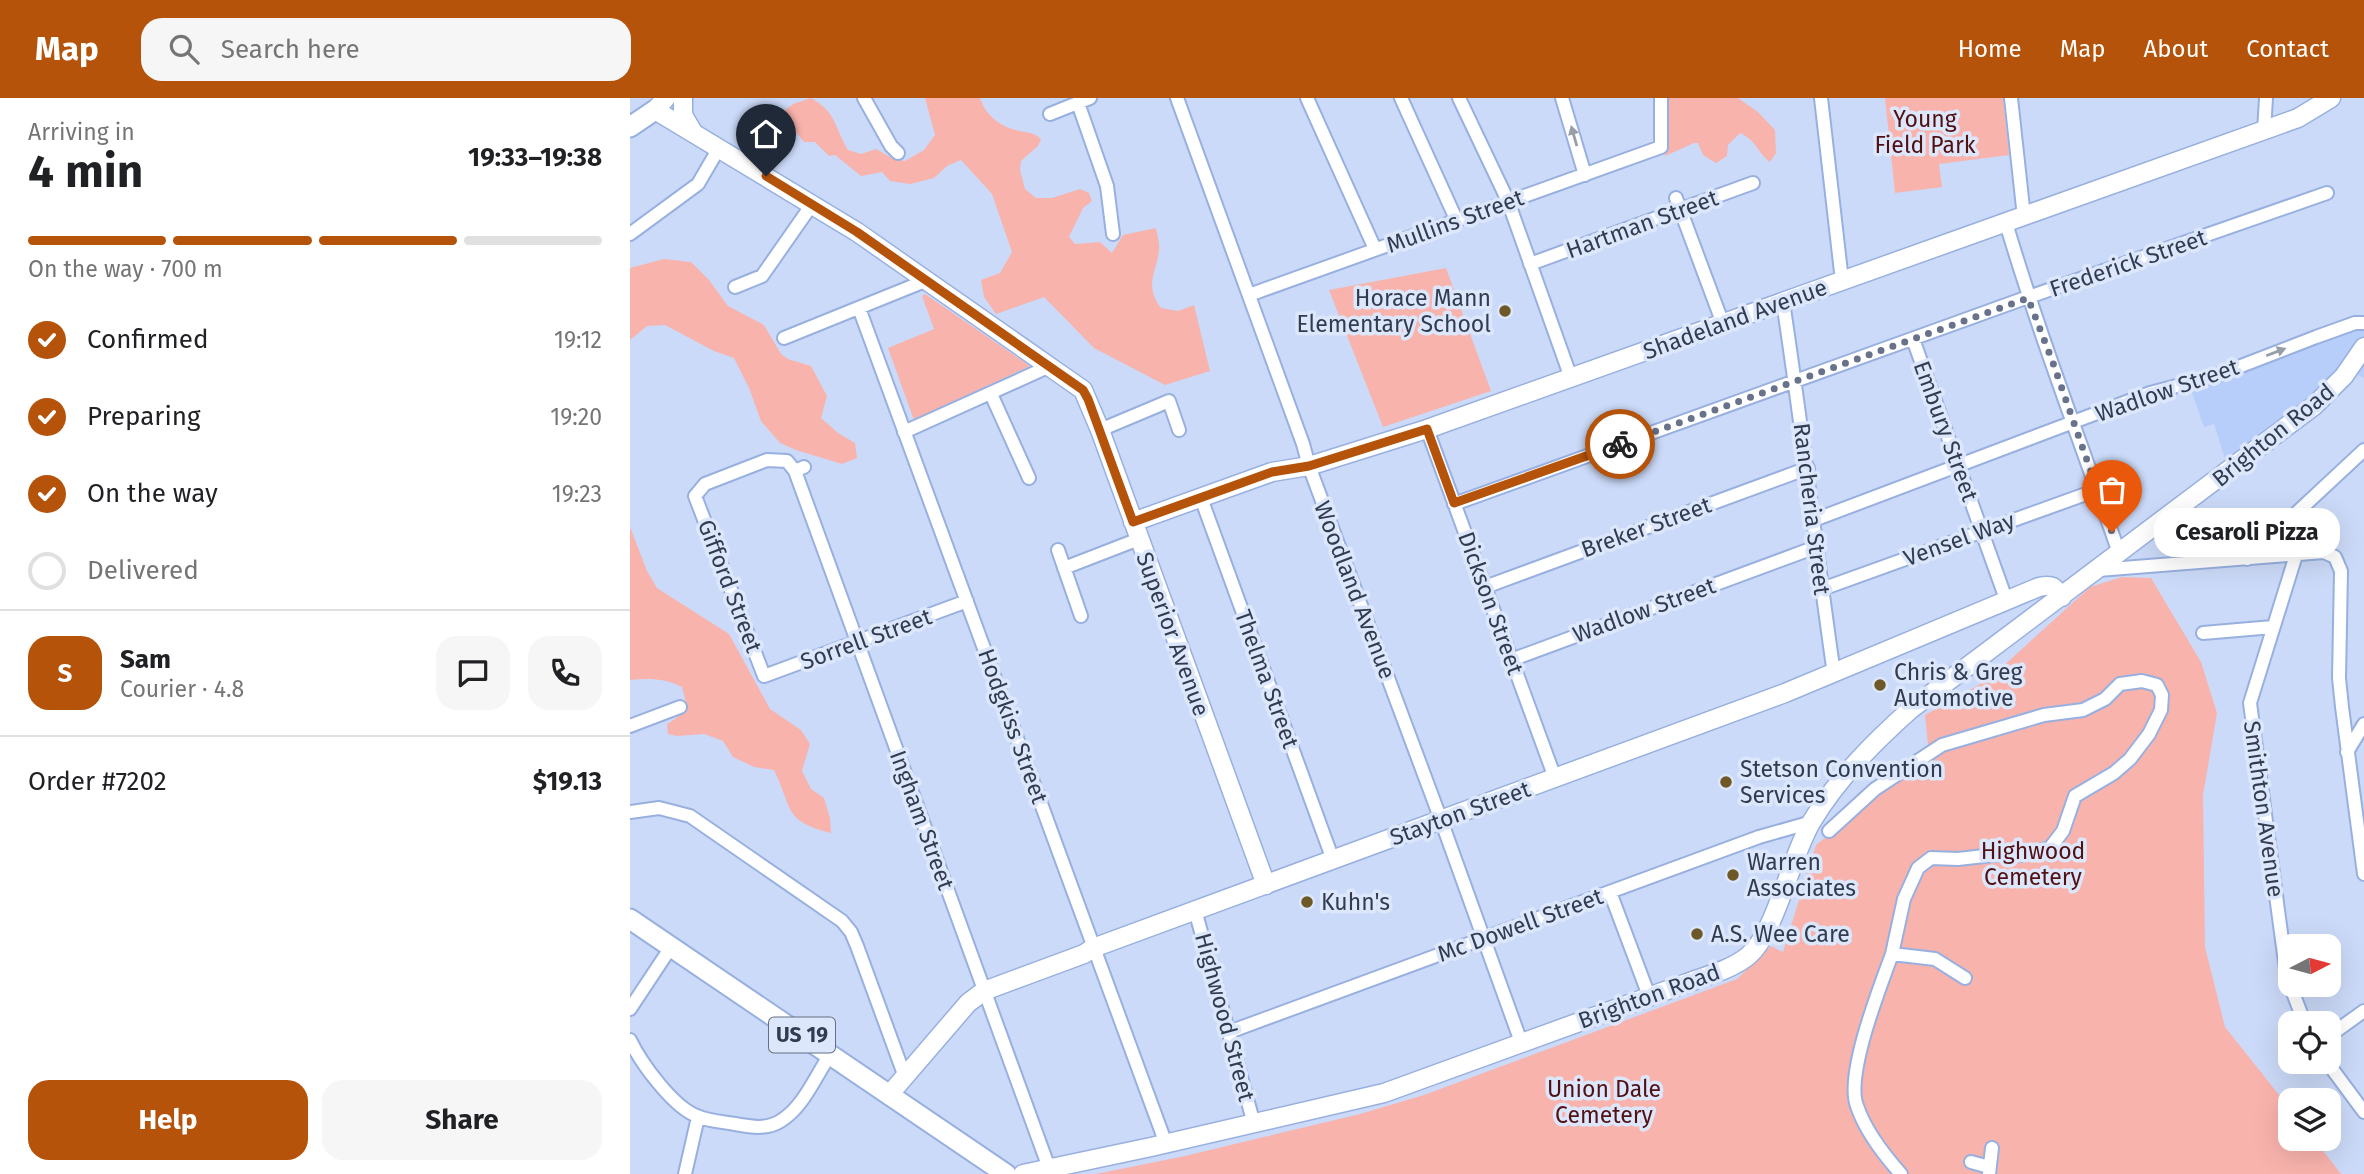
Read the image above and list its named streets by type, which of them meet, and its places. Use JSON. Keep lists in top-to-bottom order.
{
  "streets": {
    "main road": ["US 19"],
    "street": [
      "Mullins Street",
      "Hartman Street",
      "Frederick Street",
      "Shadeland Avenue",
      "Wadlow Street",
      "Embury Street",
      "Brighton Road",
      "Rancheria Street",
      "Breker Street",
      "Vensel Way",
      "Gifford Street",
      "Woodland Avenue",
      "Dickson Street",
      "Superior Avenue",
      "Sorrell Street",
      "Thelma Street",
      "Hodgkiss Street",
      "Smithton Avenue",
      "Stayton Street",
      "Ingham Street",
      "Mc Dowell Street",
      "Highwood Street"
    ]
  },
  "crossings": [
    ["Mullins Street", "Woodland Avenue"],
    ["Frederick Street", "Embury Street"],
    ["Frederick Street", "Rancheria Street"],
    ["Frederick Street", "Dickson Street"],
    ["Shadeland Avenue", "Rancheria Street"],
    ["Shadeland Avenue", "Woodland Avenue"],
    ["Shadeland Avenue", "Dickson Street"],
    ["Shadeland Avenue", "Superior Avenue"],
    ["Shadeland Avenue", "Thelma Street"],
    ["Wadlow Street", "Embury Street"],
    ["Wadlow Street", "Rancheria Street"],
    ["Wadlow Street", "Dickson Street"],
    ["Embury Street", "Vensel Way"],
    ["Embury Street", "Stayton Street"],
    ["Brighton Road", "Woodland Avenue"],
    ["Brighton Road", "Hodgkiss Street"],
    ["Brighton Road", "Stayton Street"],
    ["Brighton Road", "Ingham Street"],
    ["Brighton Road", "Mc Dowell Street"],
    ["Brighton Road", "Highwood Street"],
    ["Rancheria Street", "Breker Street"],
    ["Rancheria Street", "Vensel Way"],
    ["Rancheria Street", "Stayton Street"],
    ["Breker Street", "Dickson Street"],
    ["Gifford Street", "Sorrell Street"],
    ["Gifford Street", "Ingham Street"],
    ["Woodland Avenue", "Stayton Street"],
    ["Woodland Avenue", "Mc Dowell Street"],
    ["Dickson Street", "Stayton Street"],
    ["Superior Avenue", "Stayton Street"],
    ["Sorrell Street", "Hodgkiss Street"],
    ["Sorrell Street", "Ingham Street"],
    ["Thelma Street", "Stayton Street"],
    ["Hodgkiss Street", "Stayton Street"],
    ["Stayton Street", "Ingham Street"],
    ["Stayton Street", "Highwood Street"],
    ["Stayton Street", "US 19"],
    ["Mc Dowell Street", "Highwood Street"]
  ],
  "parks": ["Young Field Park", "Highwood Cemetery", "Union Dale Cemetery"],
  "places": [
    "Horace Mann Elementary School",
    "Cesaroli Pizza",
    "Chris & Greg Automotive",
    "Stetson Convention Services",
    "Warren Associates",
    "Kuhn's",
    "A.S. Wee Care"
  ],
  "north": "right",
  "page": {
    "header": "Map",
    "search": "Search here",
    "nav": [
      "Home",
      "Map",
      "About",
      "Contact"
    ],
    "heading": ["4 min", "Arriving in", "19:33–19:38"],
    "panel": [
      "Sam",
      "Courier · 4.8",
      "Order #7202",
      "$19.13"
    ],
    "bar": "On the way · 700 m",
    "list": [
      ["Confirmed", "19:12"],
      ["Preparing", "19:20"],
      ["On the way", "19:23"],
      "Delivered"
    ],
    "bubble": "Cesaroli Pizza",
    "round": "S",
    "buttons": ["Help", "Share"]
  }
}
